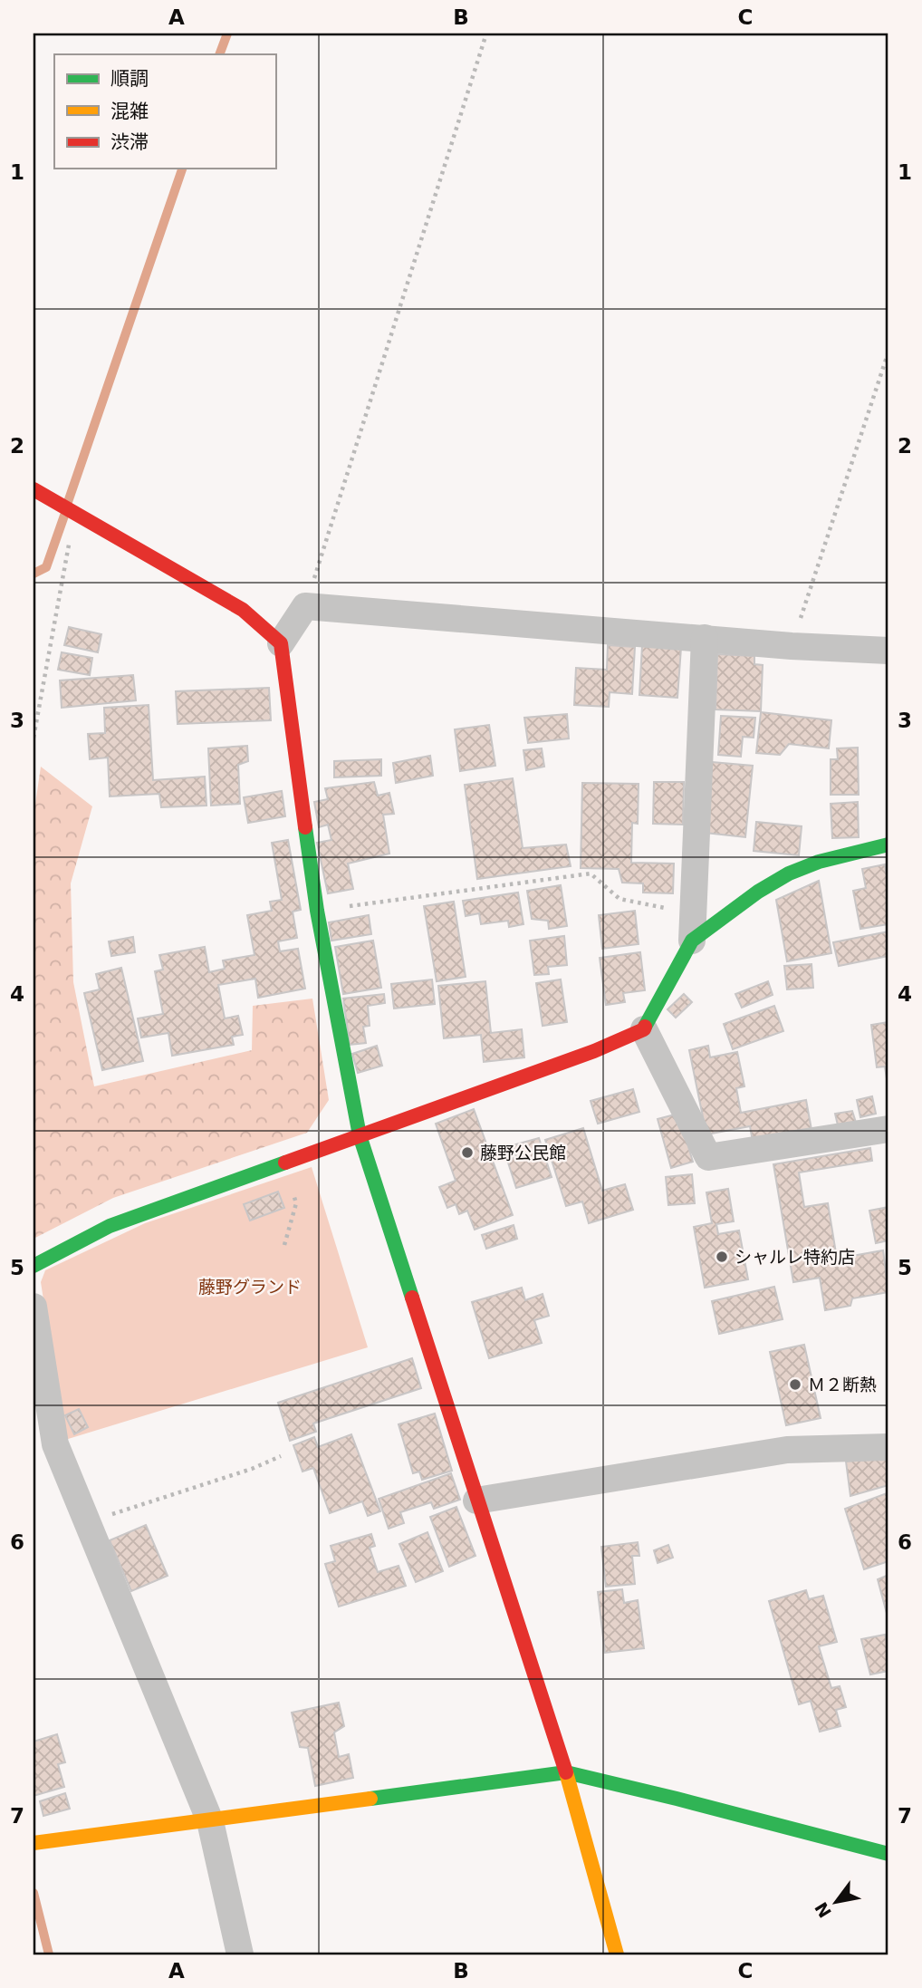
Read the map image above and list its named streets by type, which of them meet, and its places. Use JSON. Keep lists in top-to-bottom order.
{
  "parks": ["藤野グランド"],
  "places": ["藤野公民館", "シャルレ特約店", "Ｍ２断熱"],
  "legend": ["順調", "混雑", "渋滞"],
  "north": "bottom left",
  "grid": {
    "columns": ["A", "B", "C"],
    "rows": [
      "1",
      "2",
      "3",
      "4",
      "5",
      "6",
      "7"
    ]
  }
}
